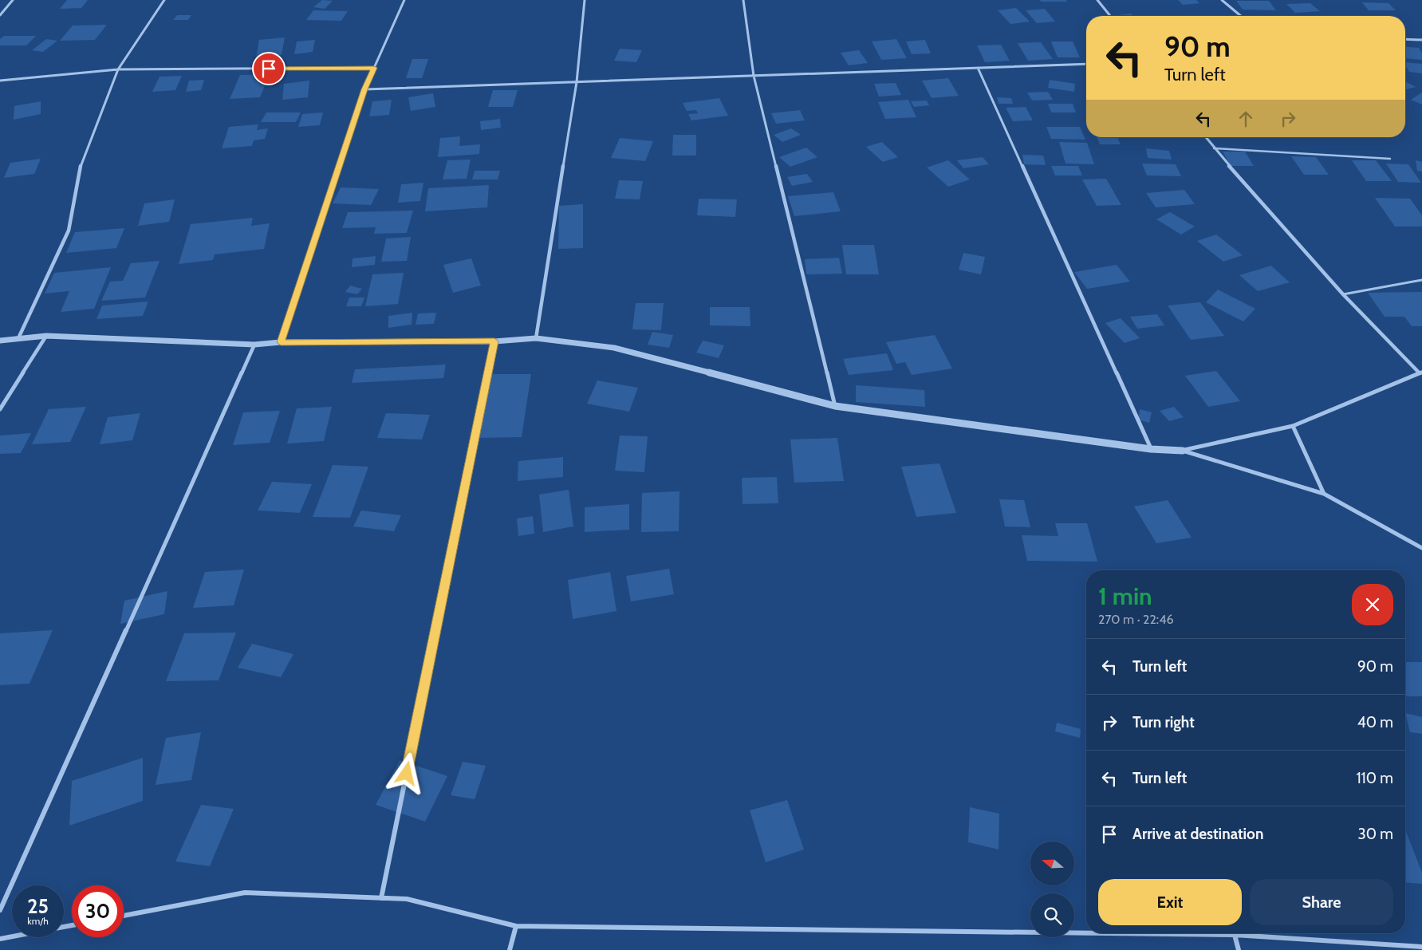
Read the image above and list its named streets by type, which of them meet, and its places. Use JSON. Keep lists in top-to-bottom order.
{
  "north": "left",
  "page": {
    "turn": ["90 m", "Turn left"],
    "heading": ["1 min", "270 m · 22:46"],
    "list": [
      {
        "name": "Turn left",
        "value": "90 m"
      },
      {
        "name": "Turn right",
        "value": "40 m"
      },
      {
        "name": "Turn left",
        "value": "110 m"
      },
      {
        "name": "Arrive at destination",
        "value": "30 m"
      }
    ],
    "buttons": ["Exit", "Share"],
    "speed": "25 km/h",
    "limit": "30"
  }
}
